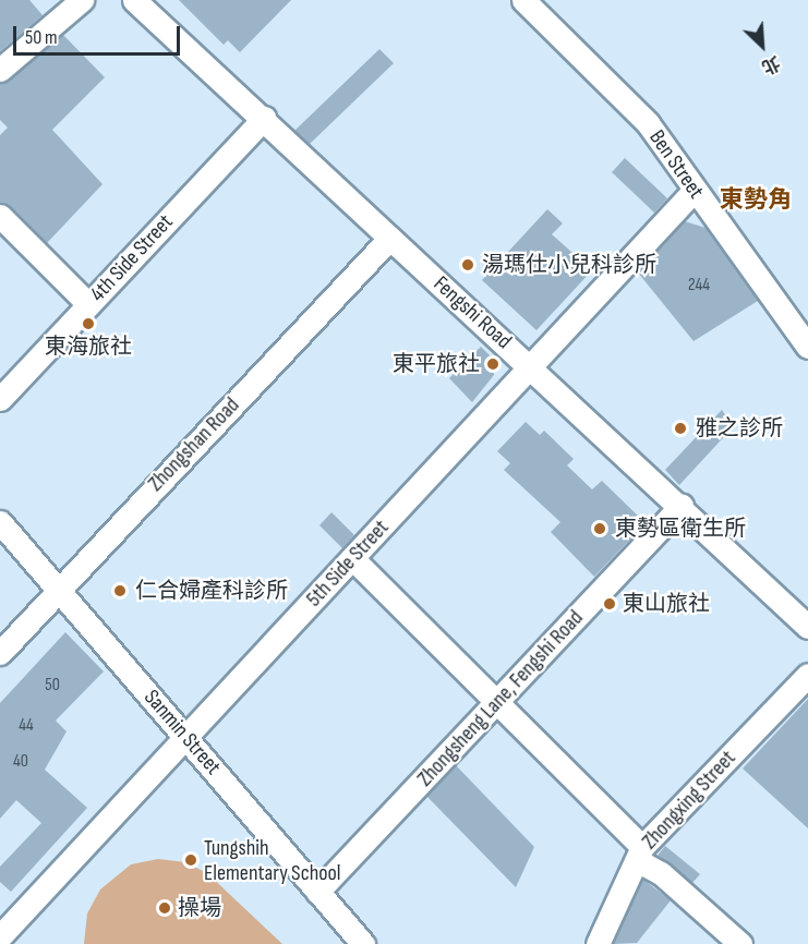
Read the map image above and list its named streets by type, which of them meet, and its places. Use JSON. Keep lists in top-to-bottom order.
{
  "streets": {
    "street": [
      "Ben Street",
      "4th Side Street",
      "Fengshi Road",
      "Zhongshan Road",
      "5th Side Street",
      "Zhongsheng Lane, Fengshi Road",
      "Sanmin Street",
      "Zhongxing Street"
    ]
  },
  "crossings": [
    ["Ben Street", "5th Side Street"],
    ["4th Side Street", "Fengshi Road"],
    ["Fengshi Road", "Zhongshan Road"],
    ["Fengshi Road", "5th Side Street"],
    ["Fengshi Road", "Zhongsheng Lane, Fengshi Road"],
    ["Zhongshan Road", "Sanmin Street"],
    ["5th Side Street", "Sanmin Street"],
    ["Zhongsheng Lane, Fengshi Road", "Sanmin Street"]
  ],
  "districts": ["東勢角"],
  "places": [
    "湯瑪仕小兒科診所",
    "東海旅社",
    "東平旅社",
    "雅之診所",
    "東勢區衛生所",
    "仁合婦產科診所",
    "東山旅社",
    "Tungshih Elementary School",
    "操場"
  ],
  "house_numbers": [
    "244",
    "50",
    "44",
    "40"
  ],
  "scale_bar": "50 m",
  "north": "bottom right"
}
